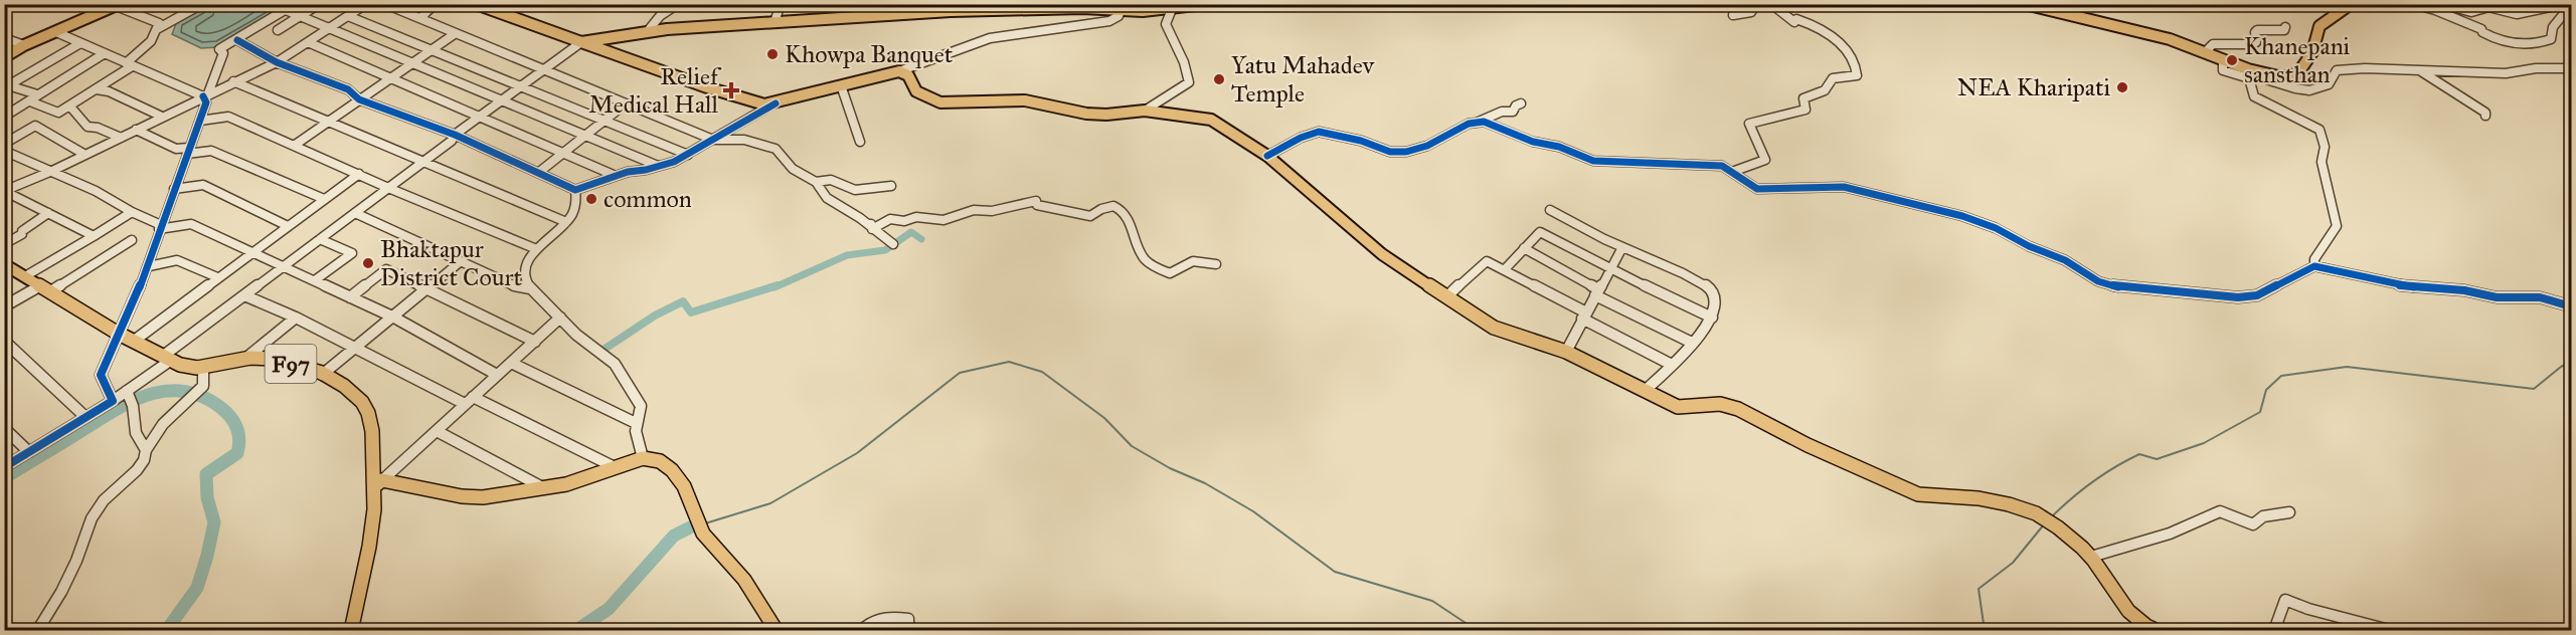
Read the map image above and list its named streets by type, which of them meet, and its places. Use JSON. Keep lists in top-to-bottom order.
{
  "streets": {
    "main road": ["F97"]
  },
  "places": {
    "other": [
      "Khowpa Banquet",
      "Khanepani sansthan",
      "Yatu Mahadev Temple",
      "NEA Kharipati",
      "common",
      "Bhaktapur District Court"
    ],
    "health": ["Relief Medical Hall"]
  }
}
